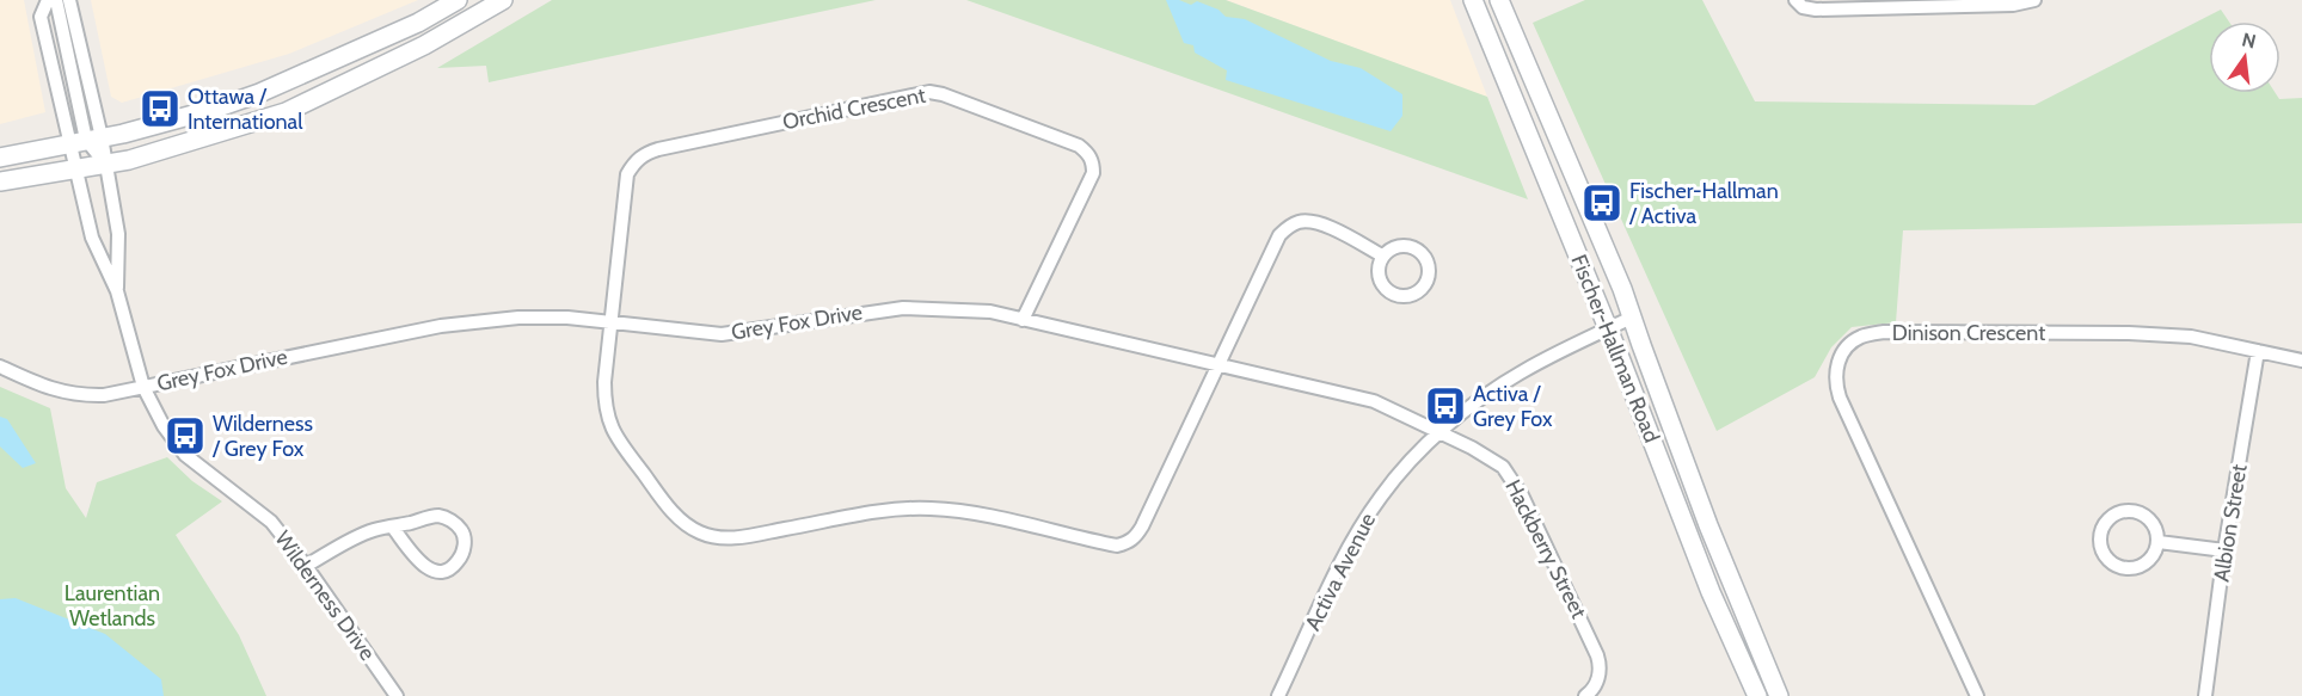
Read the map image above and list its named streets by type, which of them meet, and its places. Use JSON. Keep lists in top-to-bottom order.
{
  "streets": {
    "main road": ["Fischer-Hallman Road"],
    "street": [
      "Orchid Crescent",
      "Grey Fox Drive",
      "Dinison Crescent",
      "Albion Street",
      "Hackberry Street",
      "Activa Avenue",
      "Wilderness Drive"
    ]
  },
  "crossings": [
    ["Orchid Crescent", "Grey Fox Drive"],
    ["Grey Fox Drive", "Hackberry Street"],
    ["Grey Fox Drive", "Activa Avenue"],
    ["Grey Fox Drive", "Wilderness Drive"],
    ["Dinison Crescent", "Albion Street"],
    ["Fischer-Hallman Road", "Activa Avenue"],
    ["Hackberry Street", "Activa Avenue"]
  ],
  "parks": ["Laurentian Wetlands"],
  "places": {
    "bus stop": [
      "Ottawa / International",
      "Fischer-Hallman / Activa",
      "Activa / Grey Fox",
      "Wilderness / Grey Fox"
    ]
  },
  "north": "top"
}
